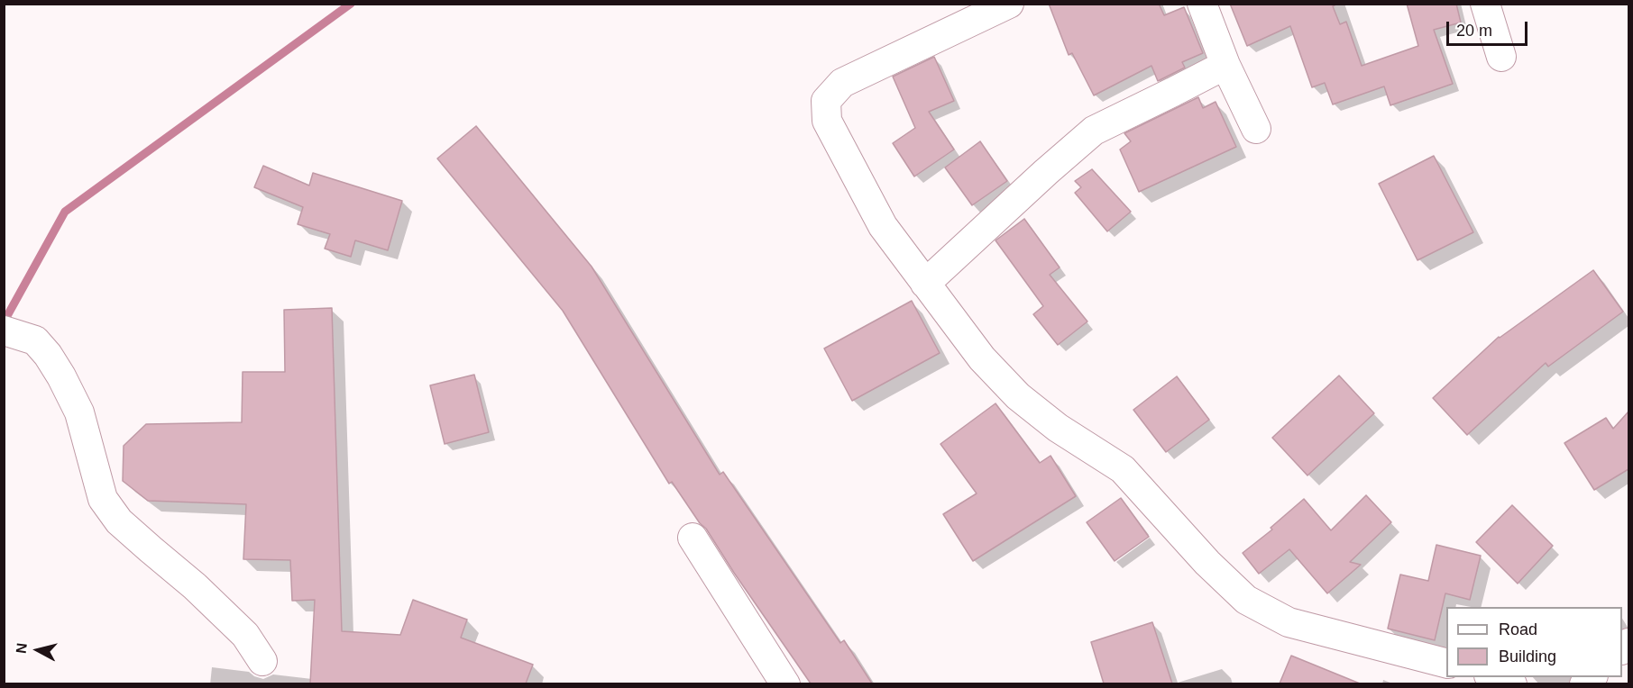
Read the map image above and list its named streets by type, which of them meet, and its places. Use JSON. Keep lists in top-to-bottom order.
{
  "legend": ["Road", "Building"],
  "scale_bar": "20 m",
  "north": "left"
}
